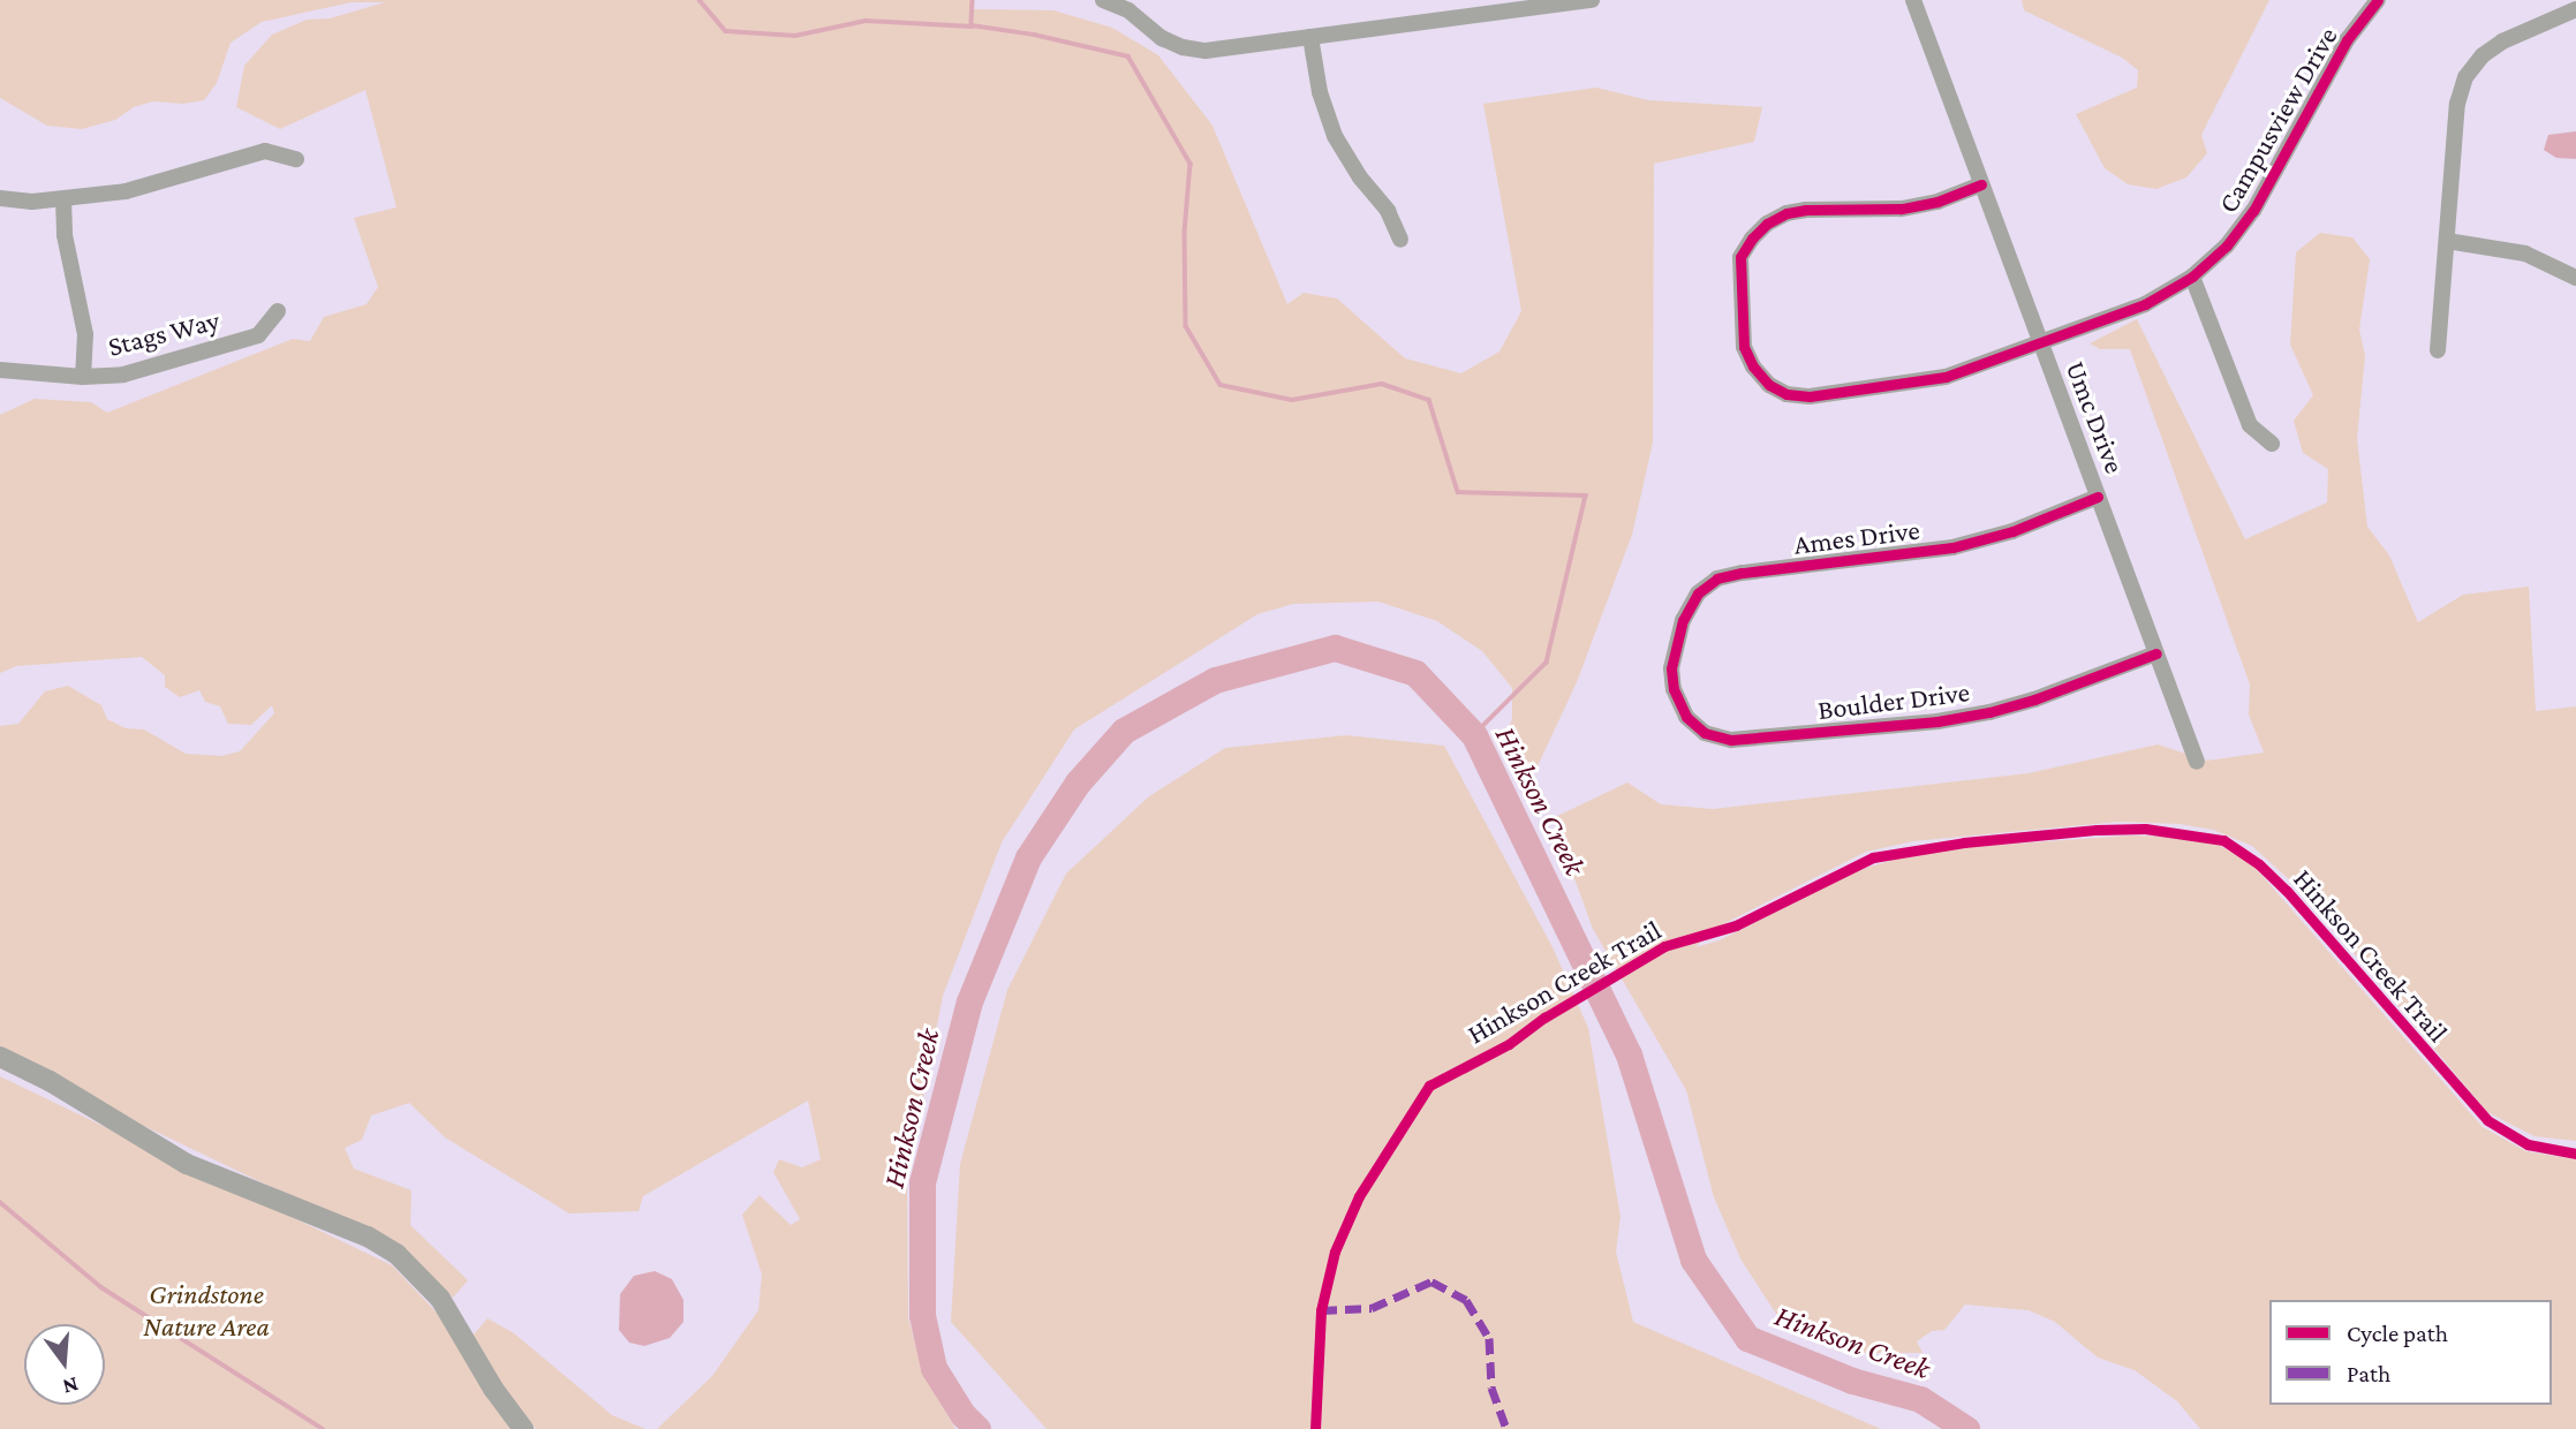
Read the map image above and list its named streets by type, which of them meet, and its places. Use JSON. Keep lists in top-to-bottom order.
{
  "streets": {
    "street": [
      "Campusview Drive",
      "Stags Way",
      "Umc Drive",
      "Ames Drive",
      "Boulder Drive"
    ],
    "cycle path": ["Hinkson Creek Trail"]
  },
  "crossings": [
    ["Campusview Drive", "Umc Drive"],
    ["Umc Drive", "Ames Drive"],
    ["Umc Drive", "Boulder Drive"],
    ["Ames Drive", "Boulder Drive"]
  ],
  "water": ["Hinkson Creek"],
  "parks": ["Grindstone Nature Area"],
  "legend": ["Cycle path", "Path"],
  "north": "bottom"
}
